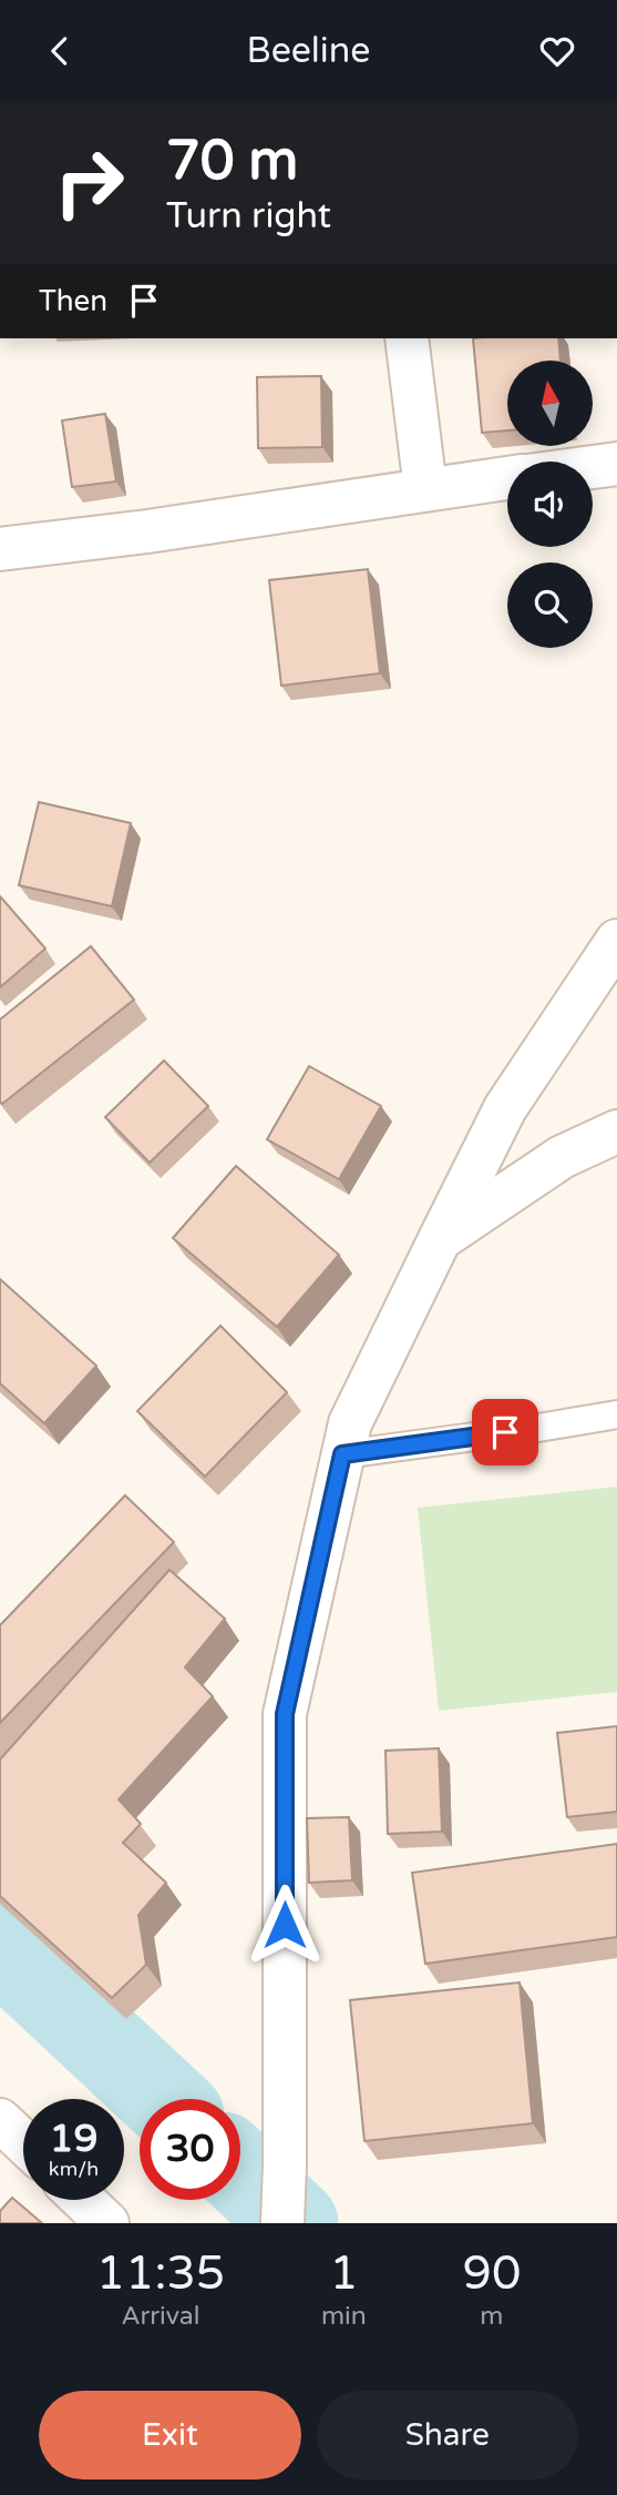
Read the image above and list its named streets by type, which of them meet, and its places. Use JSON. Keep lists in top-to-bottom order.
{
  "north": "top",
  "page": {
    "header": "Beeline",
    "turn": ["70 m", "Turn right"],
    "then": "Then",
    "speed": "19 km/h",
    "limit": "30",
    "eta": [
      "11:35",
      "Arrival",
      "1",
      "min",
      "90",
      "m"
    ],
    "buttons": ["Exit", "Share"]
  }
}
